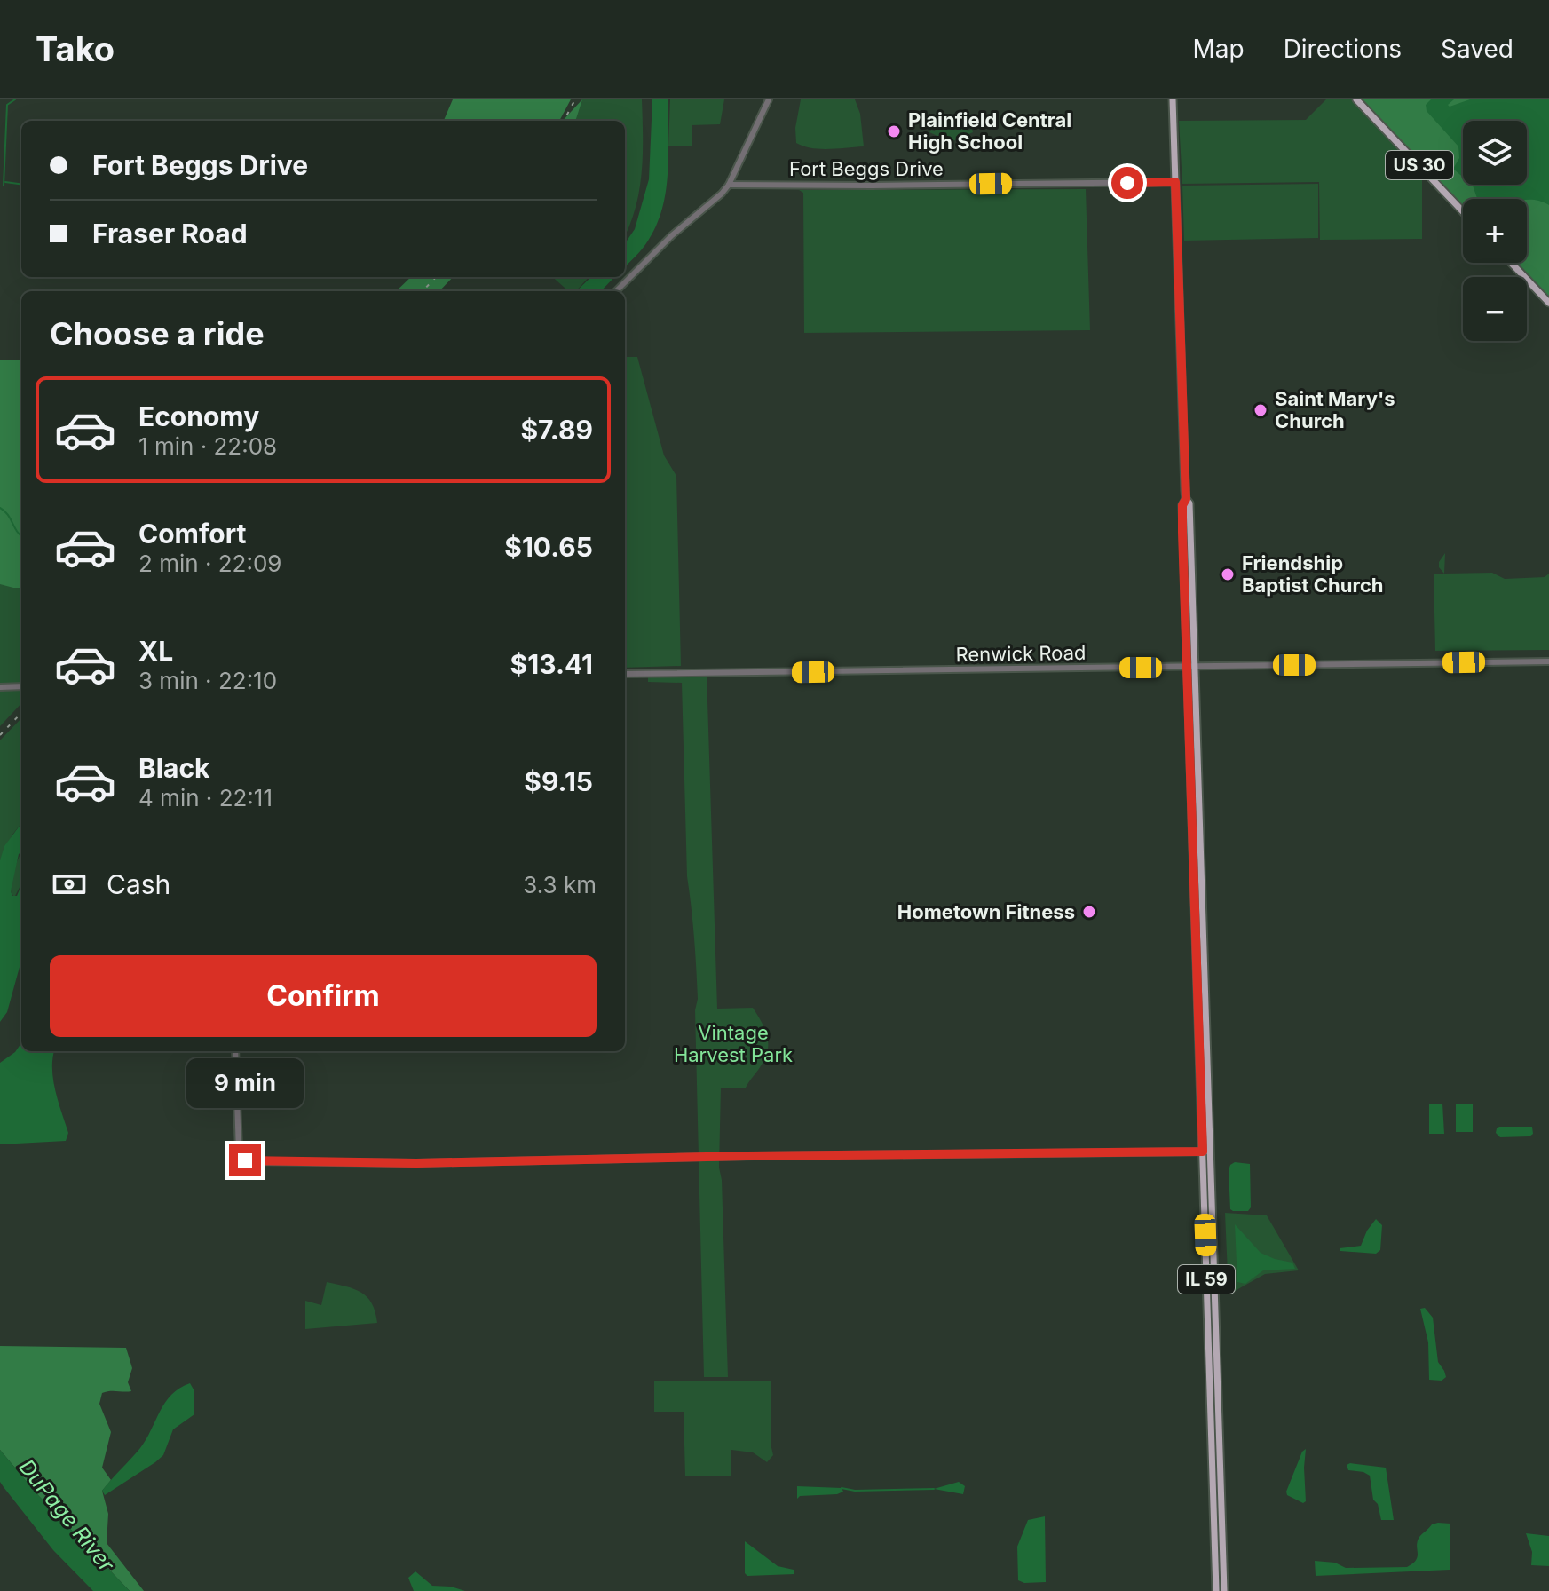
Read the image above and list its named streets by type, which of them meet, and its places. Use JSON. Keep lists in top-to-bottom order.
{
  "streets": {
    "main road": ["US 30", "IL 59"],
    "street": ["Fort Beggs Drive", "Renwick Road"]
  },
  "crossings": [
    ["Fort Beggs Drive", "IL 59"],
    ["Renwick Road", "IL 59"]
  ],
  "water": ["DuPage River"],
  "parks": ["Vintage Harvest Park"],
  "places": [
    "Plainfield Central High School",
    "Saint Mary's Church",
    "Friendship Baptist Church",
    "Hometown Fitness"
  ],
  "page": {
    "header": "Tako",
    "nav": ["Map", "Directions", "Saved"],
    "map_buttons": ["+", "−"],
    "banner": ["Fort Beggs Drive", "Fraser Road"],
    "heading": "Choose a ride",
    "list": [
      {
        "name": "Economy",
        "note": "1 min · 22:08",
        "value": "$7.89"
      },
      {
        "name": "Comfort",
        "note": "2 min · 22:09",
        "value": "$10.65"
      },
      {
        "name": "XL",
        "note": "3 min · 22:10",
        "value": "$13.41"
      },
      {
        "name": "Black",
        "note": "4 min · 22:11",
        "value": "$9.15"
      }
    ],
    "pay": ["Cash", "3.3 km"],
    "buttons": "Confirm",
    "bubble": "9 min"
  }
}
